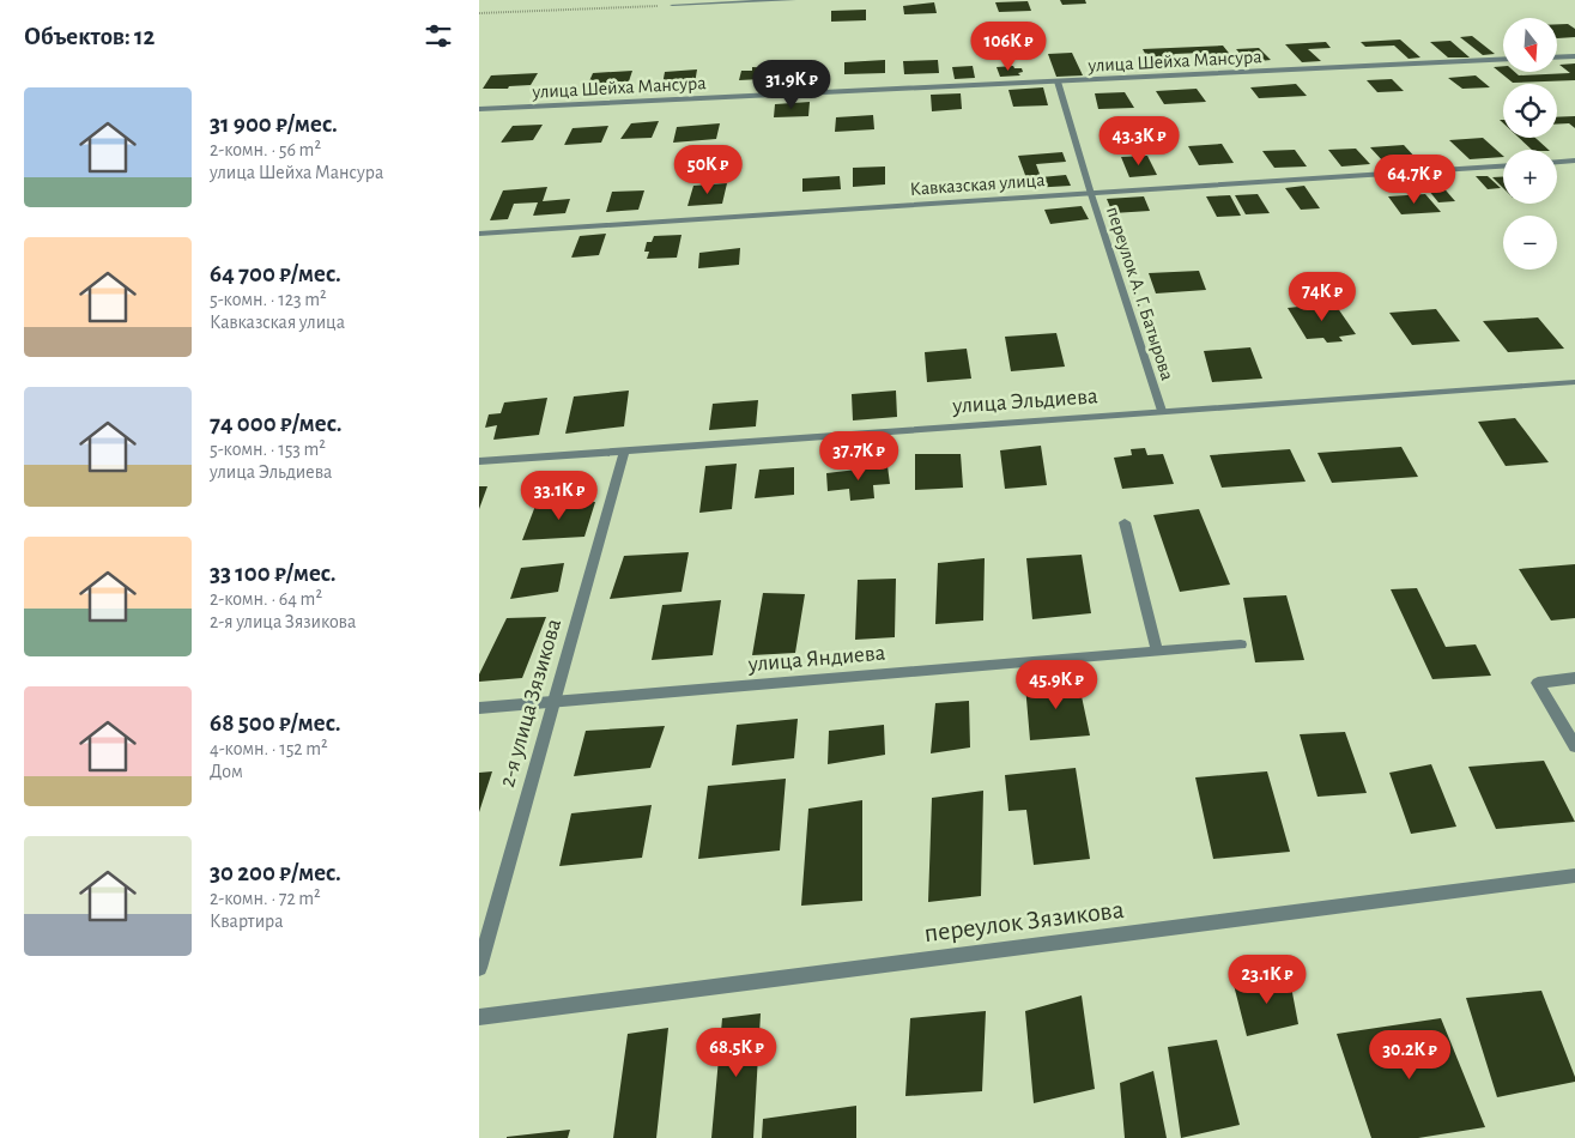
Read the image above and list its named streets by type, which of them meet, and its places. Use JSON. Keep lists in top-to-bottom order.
{
  "streets": {
    "street": [
      "улица Шейха Мансура",
      "Кавказская улица",
      "переулок А. Г. Батырова",
      "улица Эльдиева",
      "улица Яндиева",
      "2-я улица Зязикова",
      "переулок Зязикова"
    ]
  },
  "crossings": [
    ["улица Шейха Мансура", "переулок А. Г. Батырова"],
    ["Кавказская улица", "переулок А. Г. Батырова"],
    ["переулок А. Г. Батырова", "улица Эльдиева"],
    ["улица Эльдиева", "2-я улица Зязикова"],
    ["улица Яндиева", "2-я улица Зязикова"]
  ],
  "north": "bottom",
  "page": {
    "heading": "Объектов: 12",
    "map_buttons": ["+", "−"],
    "price": [
      "106K ₽",
      "31.9K ₽",
      "43.3K ₽",
      "50K ₽",
      "64.7K ₽",
      "74K ₽",
      "37.7K ₽",
      "33.1K ₽",
      "45.9K ₽",
      "23.1K ₽",
      "68.5K ₽",
      "30.2K ₽"
    ],
    "list": [
      {
        "name": "31 900 ₽/мес.",
        "note": "2-комн. · 56 m² · улица Шейха Мансура"
      },
      {
        "name": "64 700 ₽/мес.",
        "note": "5-комн. · 123 m² · Кавказская улица"
      },
      {
        "name": "74 000 ₽/мес.",
        "note": "5-комн. · 153 m² · улица Эльдиева"
      },
      {
        "name": "33 100 ₽/мес.",
        "note": "2-комн. · 64 m² · 2-я улица Зязикова"
      },
      {
        "name": "68 500 ₽/мес.",
        "note": "4-комн. · 152 m² · Дом"
      },
      {
        "name": "30 200 ₽/мес.",
        "note": "2-комн. · 72 m² · Квартира"
      }
    ]
  }
}
